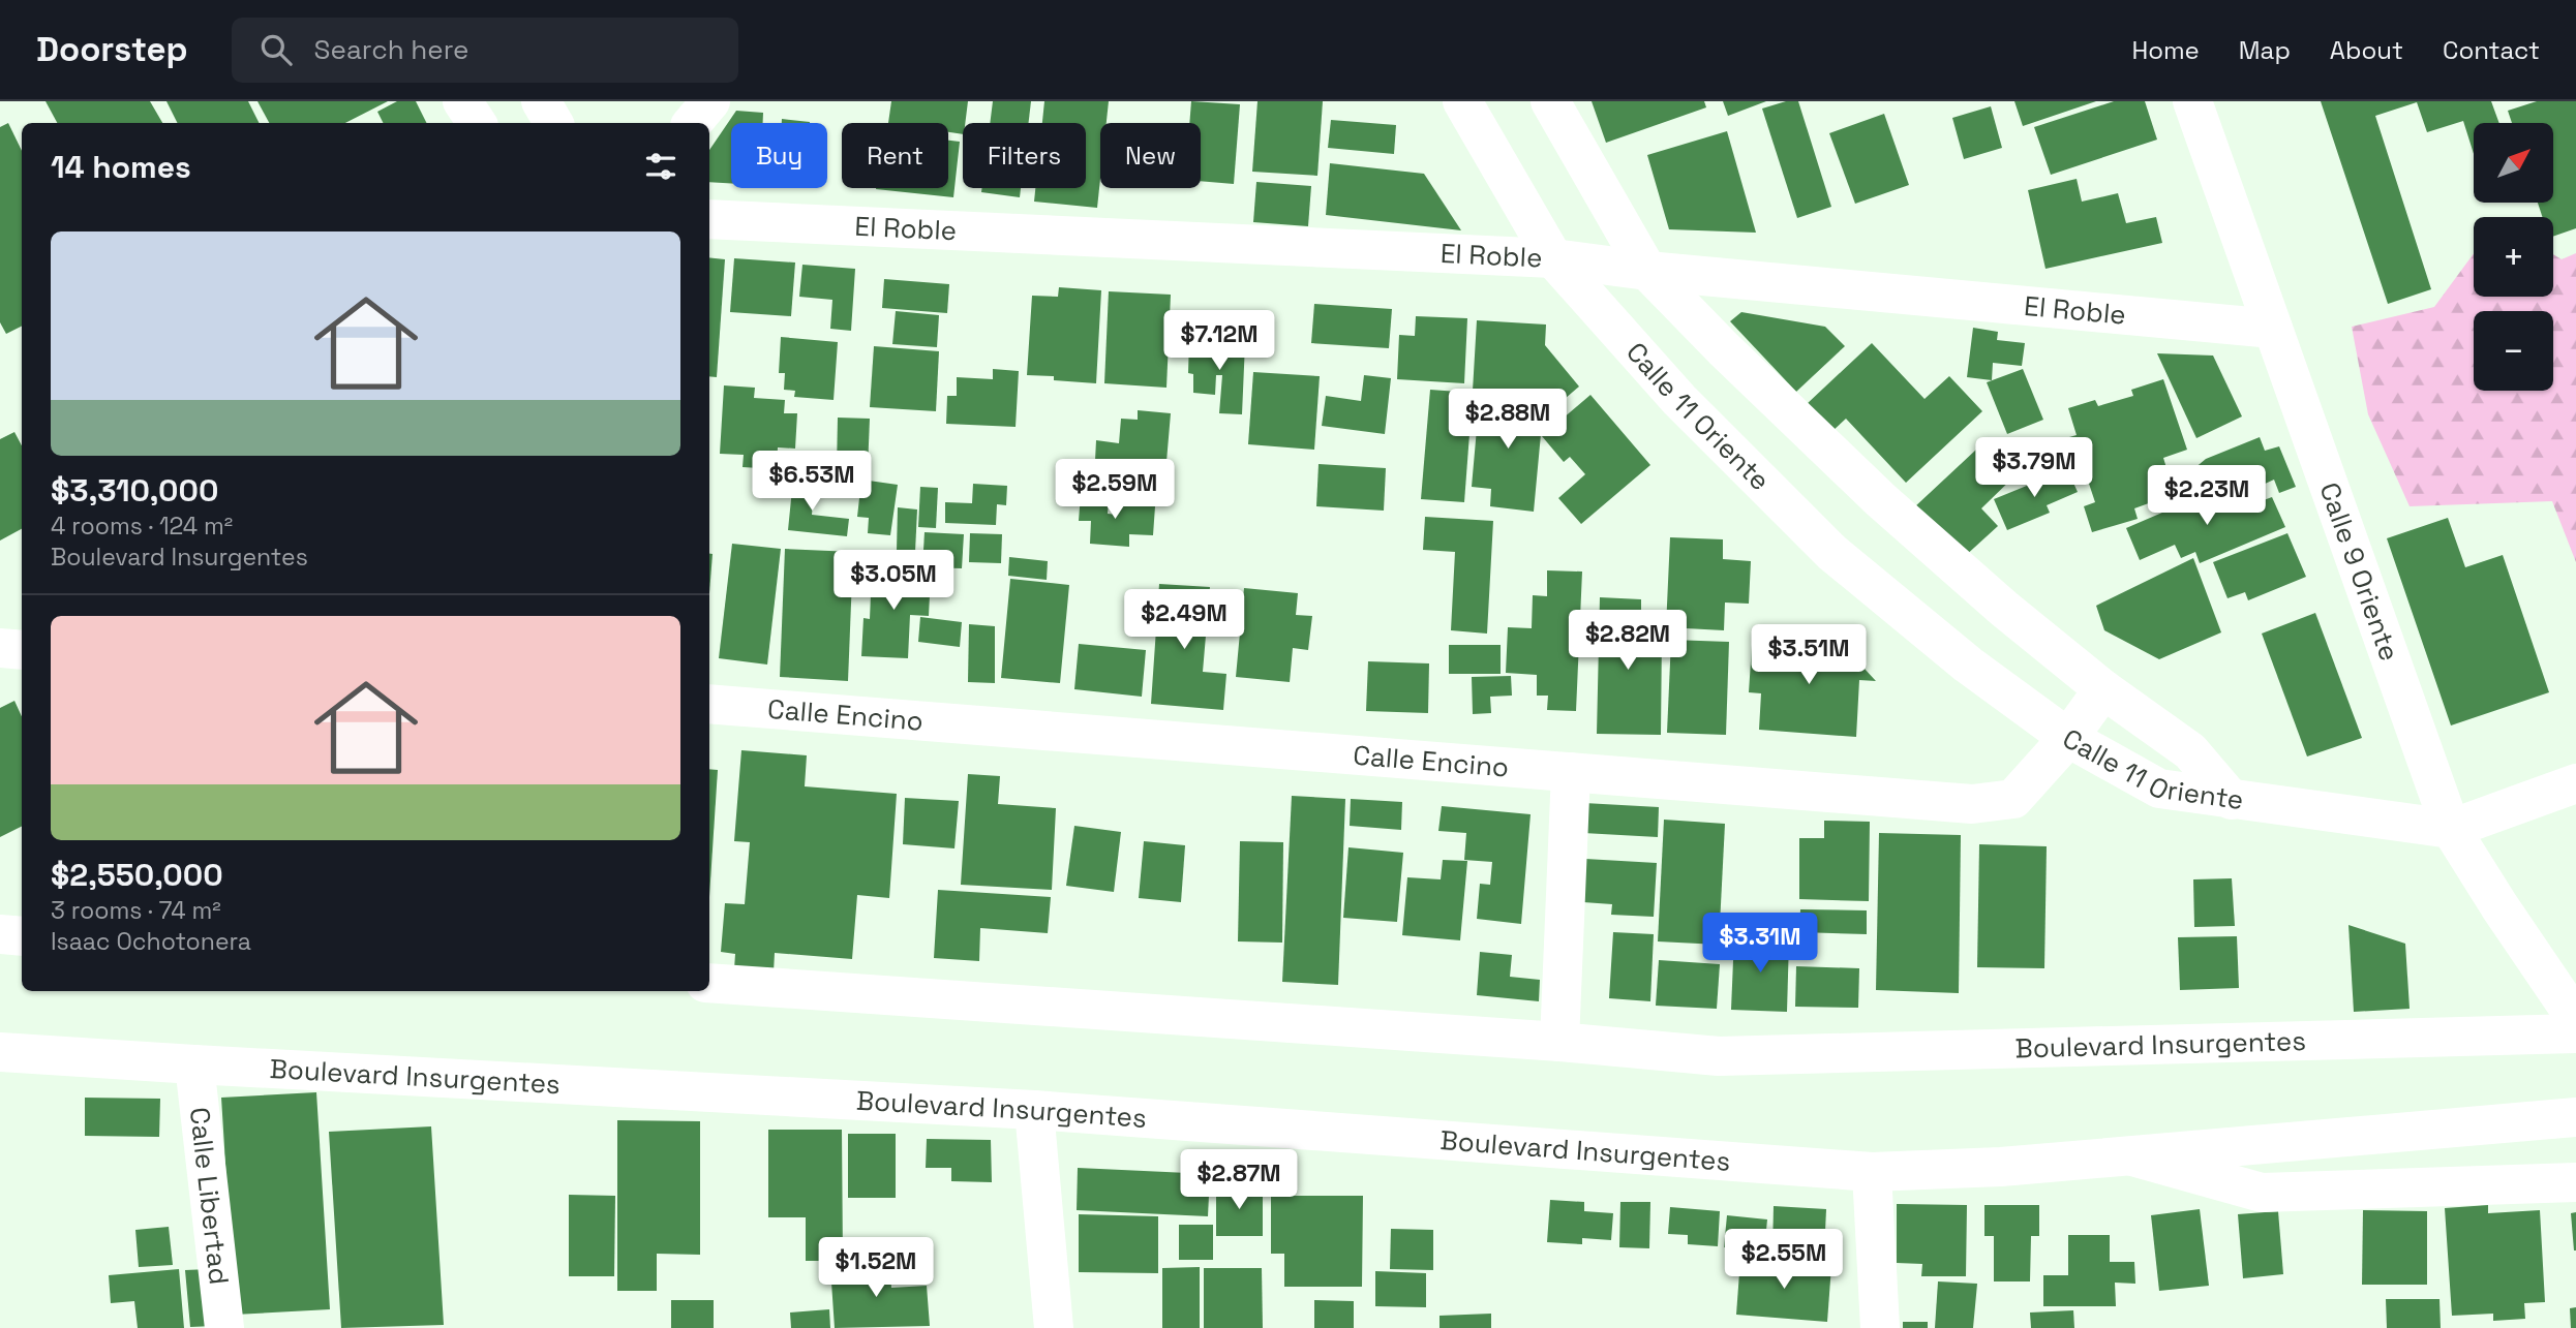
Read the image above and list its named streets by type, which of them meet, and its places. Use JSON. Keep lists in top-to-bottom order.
{
  "streets": {
    "street": [
      "El Roble",
      "Calle 11 Oriente",
      "Calle 9 Oriente",
      "Calle Encino",
      "Boulevard Insurgentes",
      "Calle Libertad"
    ]
  },
  "crossings": [
    ["El Roble", "Calle 11 Oriente"],
    ["El Roble", "Calle 9 Oriente"],
    ["Calle 11 Oriente", "Calle Encino"],
    ["Boulevard Insurgentes", "Calle Libertad"]
  ],
  "north": "top right",
  "page": {
    "header": "Doorstep",
    "search": "Search here",
    "nav": [
      "Home",
      "Map",
      "About",
      "Contact"
    ],
    "map_buttons": ["+", "−"],
    "chip": [
      "Buy",
      "Rent",
      "Filters",
      "New"
    ],
    "heading": "14 homes",
    "list": [
      {
        "name": "$3,310,000",
        "note": "4 rooms · 124 m² · Boulevard Insurgentes"
      },
      {
        "name": "$2,550,000",
        "note": "3 rooms · 74 m² · Isaac Ochotonera"
      }
    ],
    "price": [
      "$7.12M",
      "$2.88M",
      "$3.79M",
      "$6.53M",
      "$2.59M",
      "$2.23M",
      "$3.05M",
      "$2.49M",
      "$2.82M",
      "$3.51M",
      "$3.31M",
      "$2.87M",
      "$2.55M",
      "$1.52M"
    ]
  }
}
